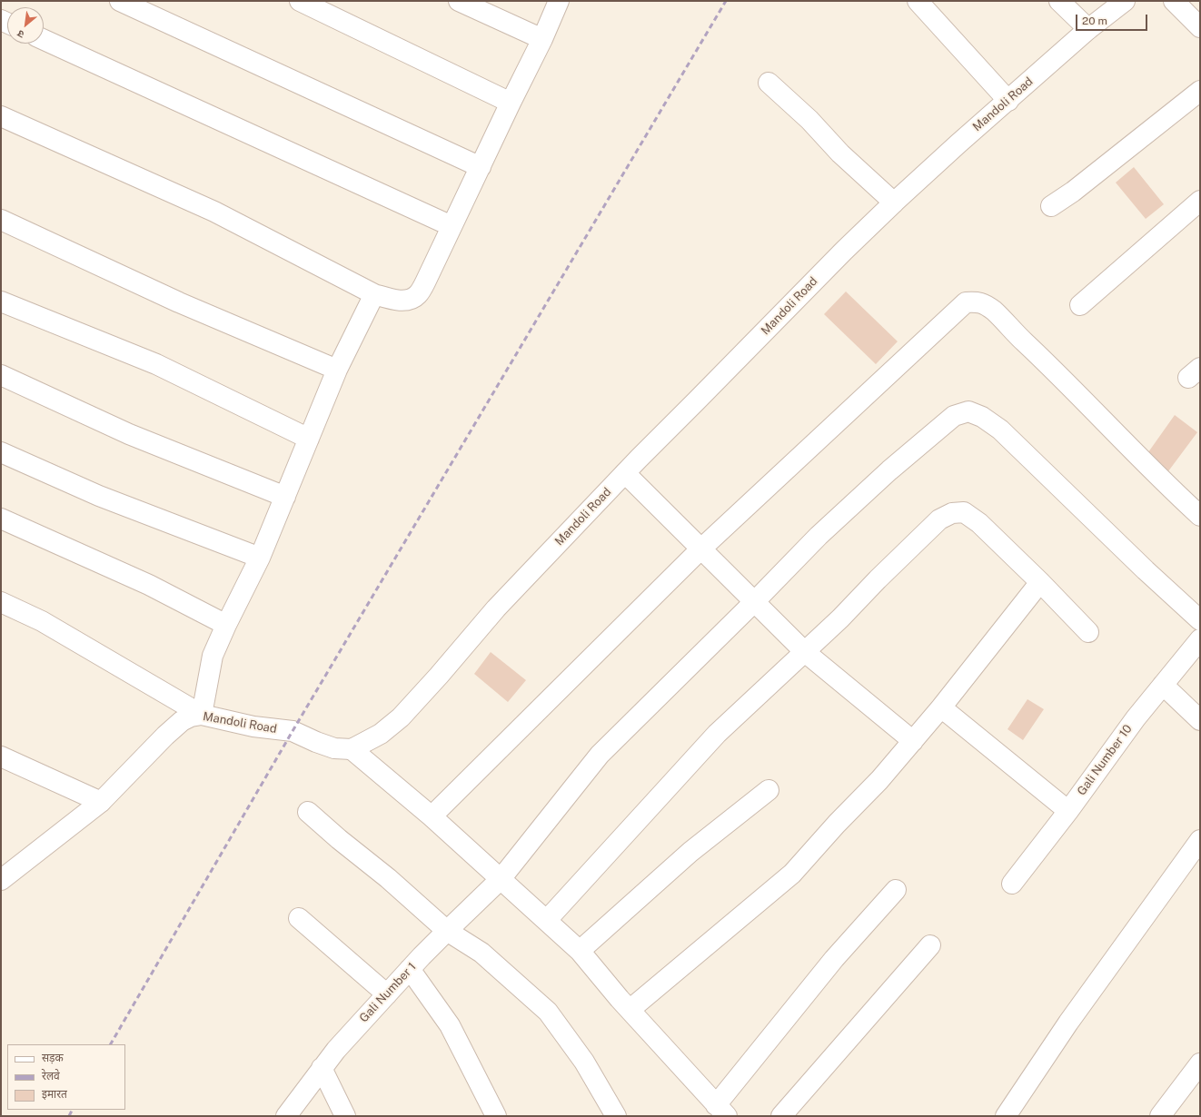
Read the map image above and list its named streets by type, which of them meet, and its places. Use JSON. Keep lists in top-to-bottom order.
{
  "streets": {
    "street": ["Mandoli Road", "Gali Number 10", "Gali Number 1"]
  },
  "legend": ["सड़क", "रेलवे", "इमारत"],
  "scale_bar": "20 m",
  "north": "bottom left"
}
